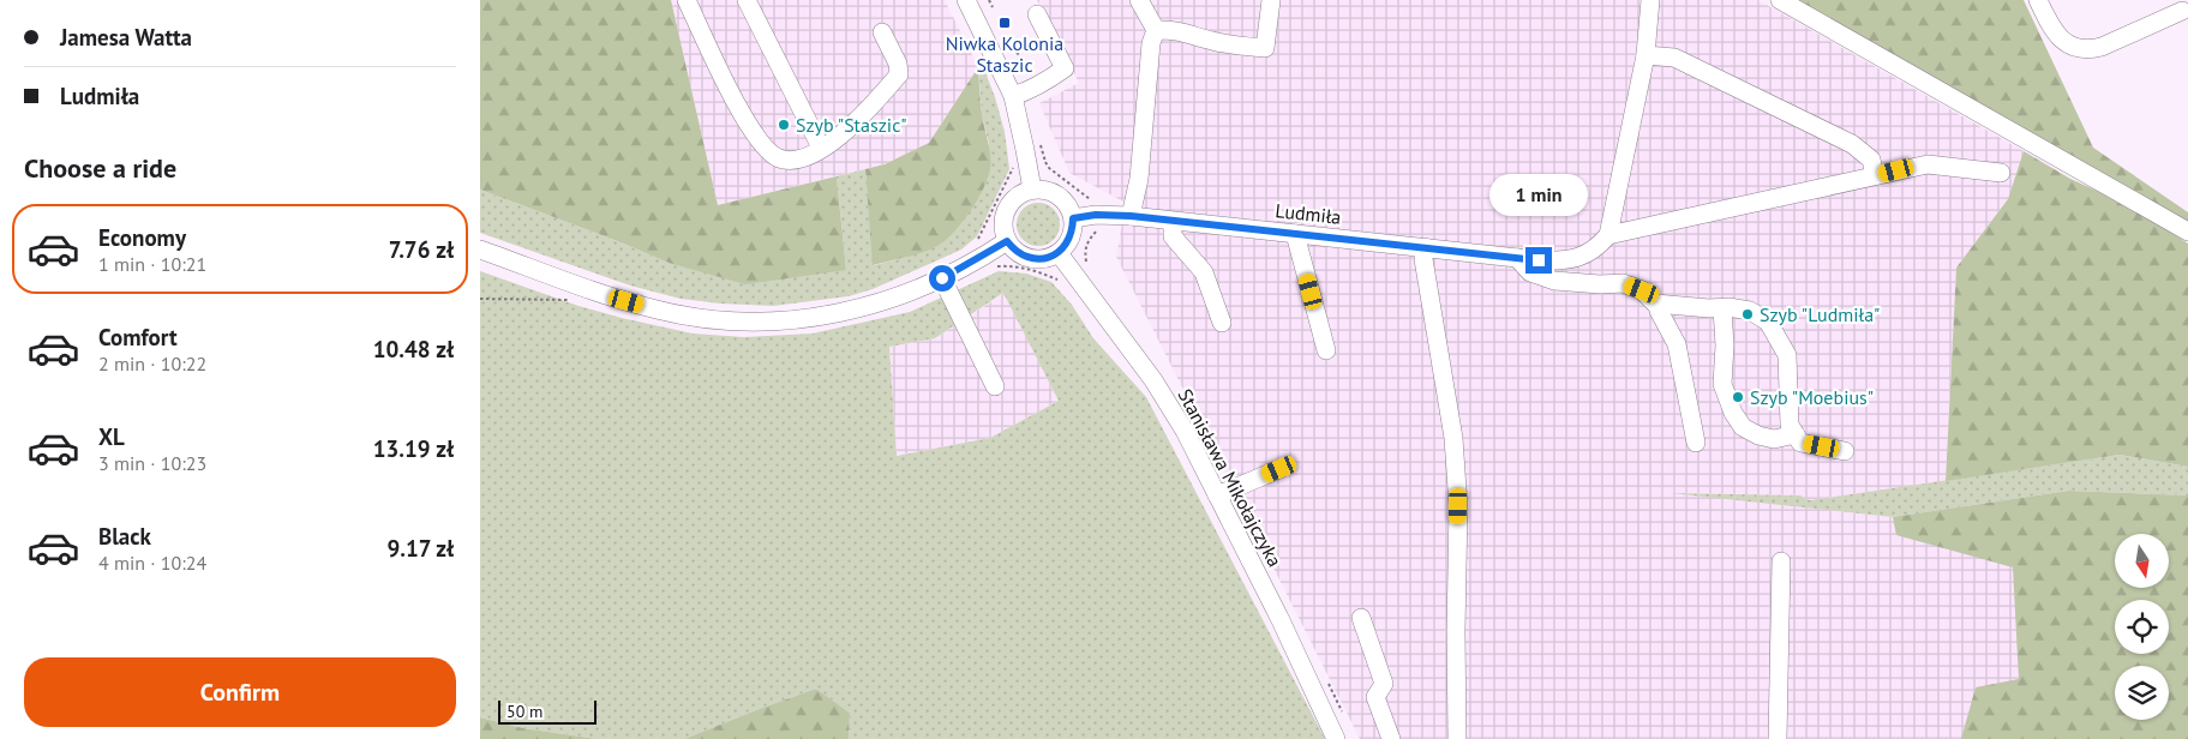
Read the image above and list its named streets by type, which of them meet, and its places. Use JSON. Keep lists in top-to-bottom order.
{
  "streets": {
    "street": ["Ludmiła", "Stanisława Mikołajczyka"]
  },
  "crossings": [
    ["Ludmiła", "Stanisława Mikołajczyka"]
  ],
  "places": {
    "transit": ["Niwka Kolonia Staszic"],
    "other": ["Szyb \"Staszic\"", "Szyb \"Ludmiła\"", "Szyb \"Moebius\""]
  },
  "scale_bar": "50 m",
  "north": "bottom",
  "page": {
    "banner": ["Jamesa Watta", "Ludmiła"],
    "heading": "Choose a ride",
    "bubble": "1 min",
    "list": [
      {
        "name": "Economy",
        "note": "1 min · 10:21",
        "value": "7.76 zł"
      },
      {
        "name": "Comfort",
        "note": "2 min · 10:22",
        "value": "10.48 zł"
      },
      {
        "name": "XL",
        "note": "3 min · 10:23",
        "value": "13.19 zł"
      },
      {
        "name": "Black",
        "note": "4 min · 10:24",
        "value": "9.17 zł"
      }
    ],
    "buttons": "Confirm",
    "scale": "50 m"
  }
}
